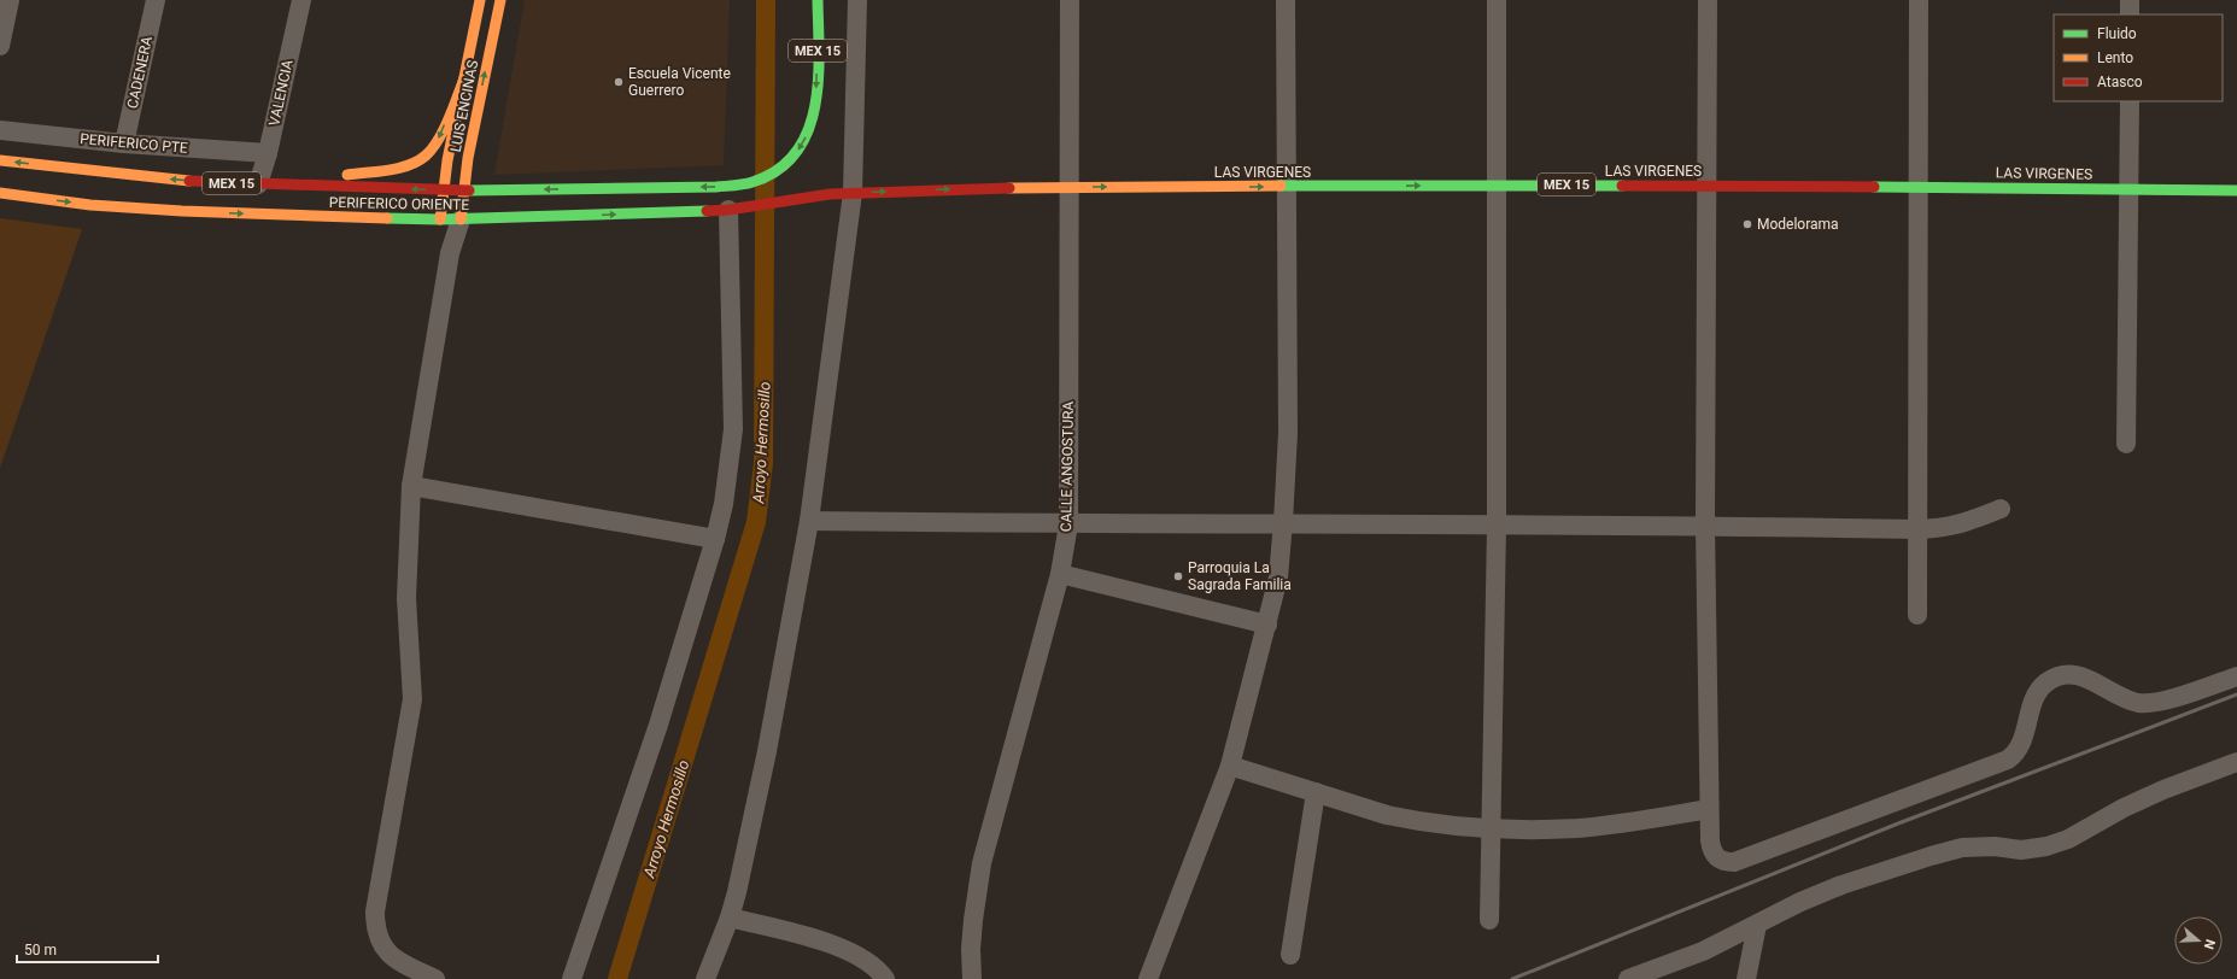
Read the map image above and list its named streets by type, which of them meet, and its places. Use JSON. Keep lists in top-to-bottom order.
{
  "streets": {
    "main road": [
      "MEX 15",
      "LUIS ENCINAS",
      "LAS VIRGENES",
      "PERIFERICO ORIENTE"
    ],
    "street": [
      "CADENERA",
      "VALENCIA",
      "PERIFERICO PTE",
      "CALLE ANGOSTURA"
    ]
  },
  "crossings": [
    ["CADENERA", "PERIFERICO PTE"],
    ["VALENCIA", "PERIFERICO PTE"],
    ["VALENCIA", "PERIFERICO ORIENTE"],
    ["LUIS ENCINAS", "PERIFERICO ORIENTE"],
    ["LAS VIRGENES", "PERIFERICO ORIENTE"],
    ["LAS VIRGENES", "CALLE ANGOSTURA"]
  ],
  "one_way": ["LAS VIRGENES"],
  "water": ["Arroyo Hermosillo"],
  "places": ["Escuela Vicente Guerrero", "Modelorama", "Parroquia La Sagrada Familia"],
  "legend": ["Fluido", "Lento", "Atasco"],
  "scale_bar": "50 m",
  "north": "right"
}
